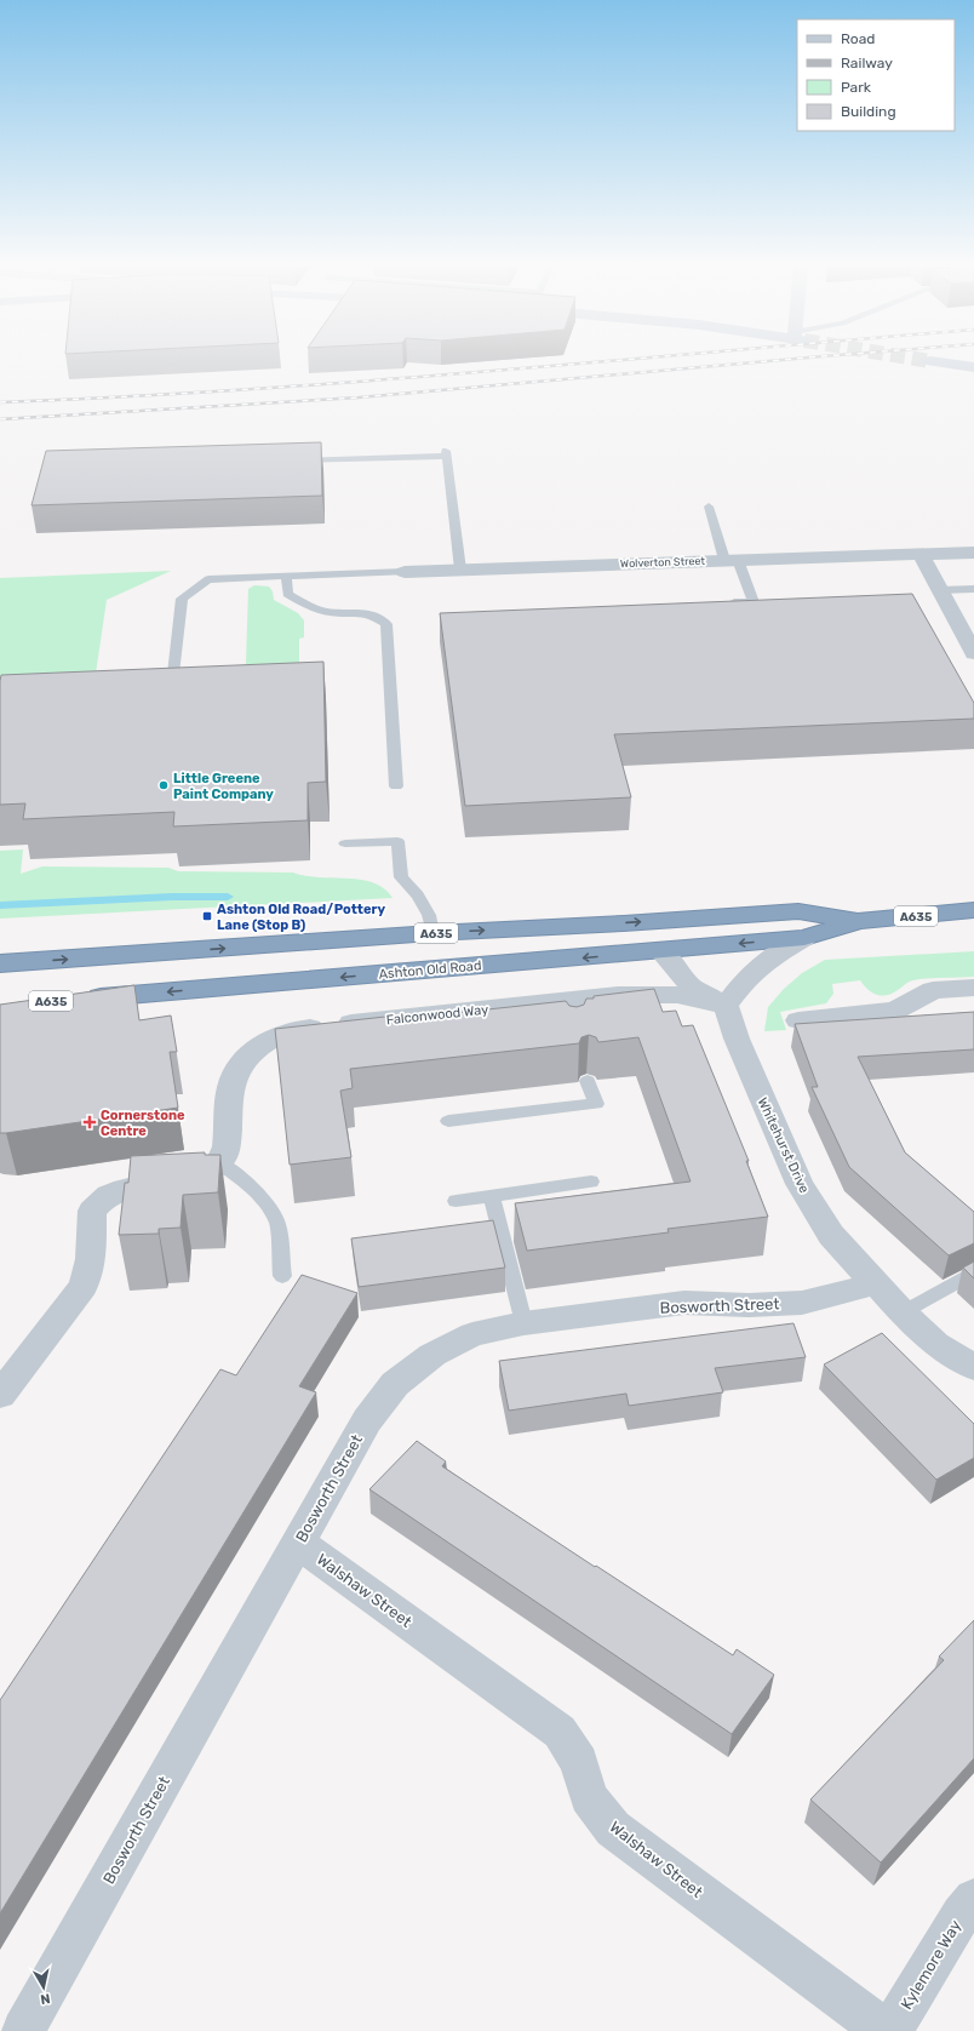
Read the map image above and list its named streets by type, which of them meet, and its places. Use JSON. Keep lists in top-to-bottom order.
{
  "streets": {
    "highway": ["A635", "Ashton Old Road"],
    "street": [
      "Wolverton Street",
      "Falconwood Way",
      "Whitehurst Drive",
      "Bosworth Street",
      "Walshaw Street",
      "Kylemore Way"
    ]
  },
  "crossings": [
    ["Falconwood Way", "Whitehurst Drive"],
    ["Whitehurst Drive", "Bosworth Street"],
    ["Bosworth Street", "Walshaw Street"]
  ],
  "places": {
    "other": ["Little Greene Paint Company"],
    "transit": ["Ashton Old Road/Pottery Lane (Stop B)"],
    "health": ["Cornerstone Centre"]
  },
  "legend": [
    "Road",
    "Railway",
    "Park",
    "Building"
  ],
  "north": "bottom"
}
